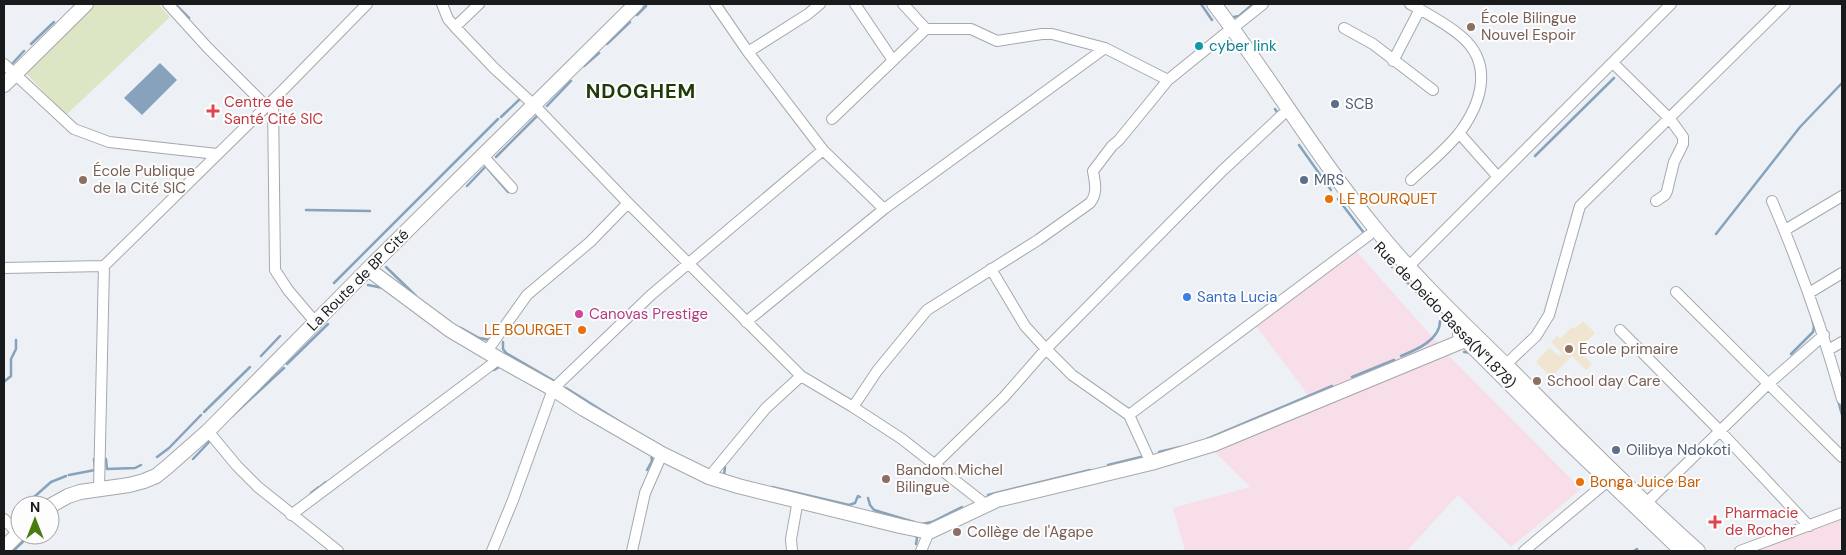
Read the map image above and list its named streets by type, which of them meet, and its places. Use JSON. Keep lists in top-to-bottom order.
{
  "streets": {
    "street": ["La Route de BP Cité", "Rue de Deido Bassa(N°1.878)"]
  },
  "districts": ["NDOGHEM"],
  "places": {
    "other": [
      "École Bilingue Nouvel Espoir",
      "cyber link",
      "SCB",
      "École Publique de la Cité SIC",
      "MRS",
      "LE BOURQUET",
      "Santa Lucia",
      "Canovas Prestige",
      "LE BOURGET",
      "Ecole primaire",
      "School day Care",
      "Oilibya Ndokoti",
      "Bandom Michel Bilingue",
      "Bonga Juice Bar",
      "Collège de l'Agape"
    ],
    "health": ["Centre de Santé Cité SIC", "Pharmacie de Rocher"]
  },
  "north": "top"
}
